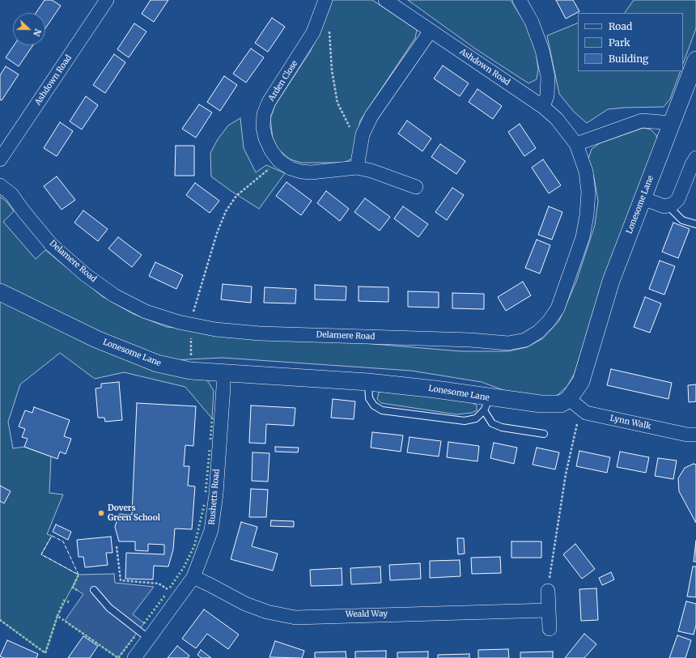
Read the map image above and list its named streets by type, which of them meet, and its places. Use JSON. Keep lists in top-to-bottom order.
{
  "streets": {
    "street": [
      "Ashdown Road",
      "Arden Close",
      "Lonesome Lane",
      "Delamere Road",
      "Lynn Walk",
      "Rushetts Road",
      "Weald Way"
    ]
  },
  "crossings": [
    ["Ashdown Road", "Delamere Road"],
    ["Lonesome Lane", "Lynn Walk"],
    ["Lonesome Lane", "Rushetts Road"],
    ["Rushetts Road", "Weald Way"]
  ],
  "places": ["Dovers Green School"],
  "legend": ["Road", "Park", "Building"],
  "north": "right"
}
